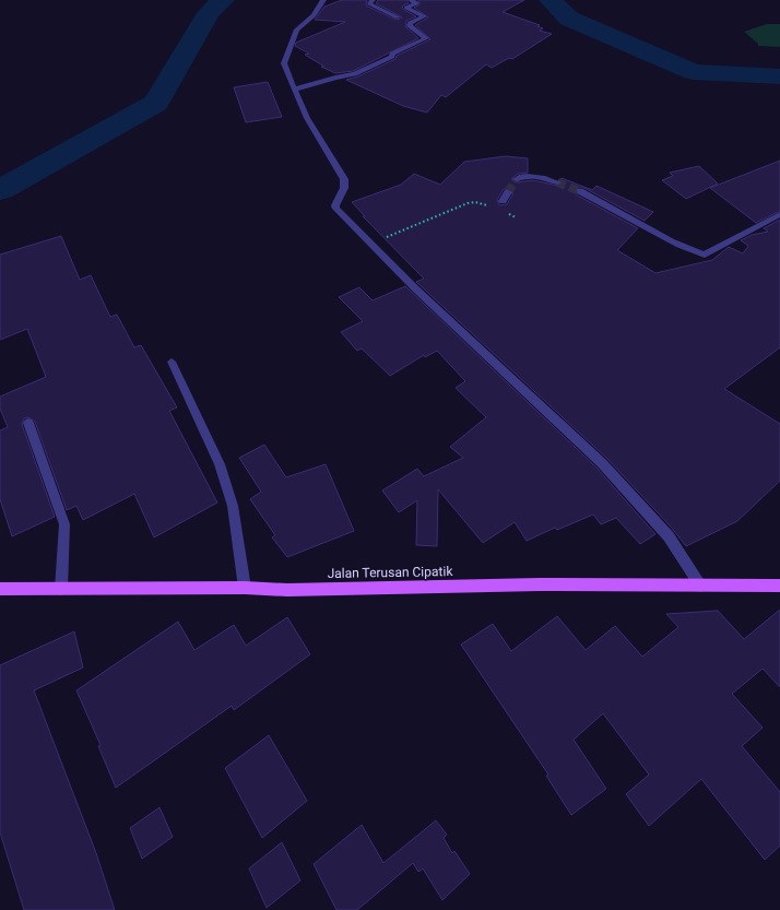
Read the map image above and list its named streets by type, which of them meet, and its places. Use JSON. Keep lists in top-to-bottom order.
{
  "streets": {
    "main road": ["Jalan Terusan Cipatik"]
  }
}
